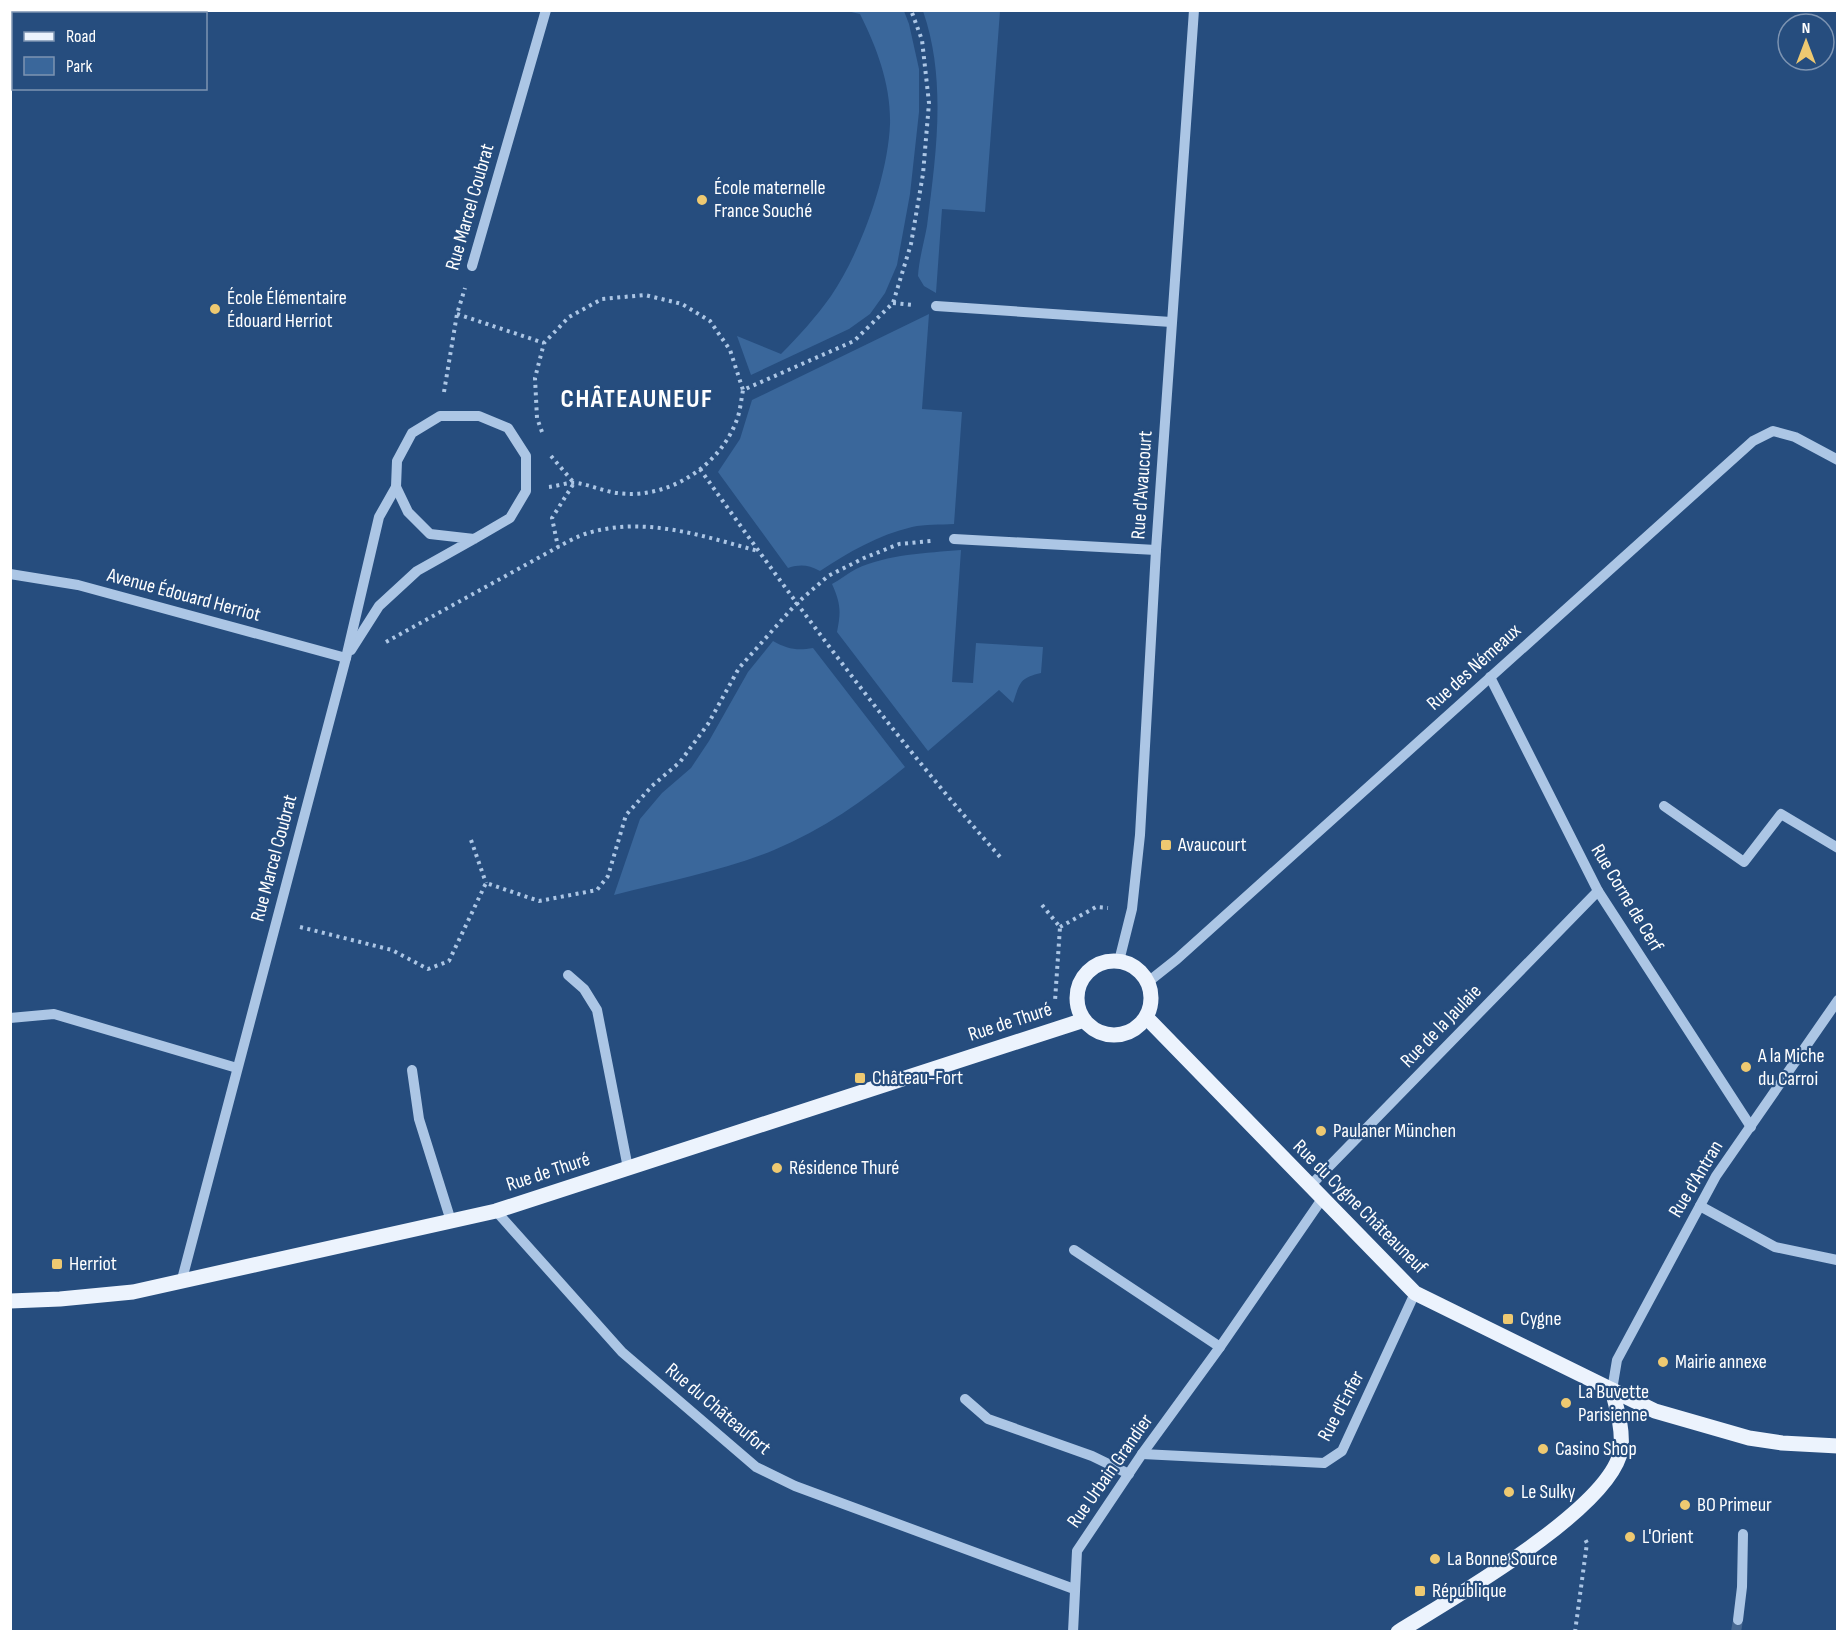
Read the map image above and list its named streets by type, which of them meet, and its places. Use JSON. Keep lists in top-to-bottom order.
{
  "streets": {
    "main road": ["Rue de Thuré", "Rue du Cygne Châteauneuf"],
    "street": [
      "Rue Marcel Coubrat",
      "Rue d'Avaucourt",
      "Avenue Édouard Herriot",
      "Rue des Némeaux",
      "Rue Corne de Cerf",
      "Rue de la Jaulaie",
      "Rue d'Antran",
      "Rue d'Enfer",
      "Rue du Châteaufort",
      "Rue Urbain Grandier"
    ]
  },
  "crossings": [
    ["Rue Marcel Coubrat", "Avenue Édouard Herriot"],
    ["Rue Marcel Coubrat", "Rue de Thuré"],
    ["Rue d'Avaucourt", "Rue des Némeaux"],
    ["Rue d'Avaucourt", "Rue de Thuré"],
    ["Rue d'Avaucourt", "Rue du Cygne Châteauneuf"],
    ["Rue des Némeaux", "Rue Corne de Cerf"],
    ["Rue des Némeaux", "Rue de Thuré"],
    ["Rue des Némeaux", "Rue du Cygne Châteauneuf"],
    ["Rue Corne de Cerf", "Rue de la Jaulaie"],
    ["Rue Corne de Cerf", "Rue d'Antran"],
    ["Rue de Thuré", "Rue du Cygne Châteauneuf"],
    ["Rue de Thuré", "Rue du Châteaufort"],
    ["Rue de la Jaulaie", "Rue du Cygne Châteauneuf"],
    ["Rue d'Antran", "Rue du Cygne Châteauneuf"],
    ["Rue du Cygne Châteauneuf", "Rue d'Enfer"],
    ["Rue du Cygne Châteauneuf", "Rue Urbain Grandier"],
    ["Rue d'Enfer", "Rue Urbain Grandier"],
    ["Rue du Châteaufort", "Rue Urbain Grandier"]
  ],
  "districts": ["CHÂTEAUNEUF"],
  "places": {
    "other": [
      "École maternelle France Souché",
      "École Élémentaire Édouard Herriot",
      "A la Miche du Carroi",
      "Paulaner München",
      "Résidence Thuré",
      "Mairie annexe",
      "La Buvette Parisienne",
      "Casino Shop",
      "Le Sulky",
      "BO Primeur",
      "L'Orient",
      "La Bonne Source"
    ],
    "transit": [
      "Avaucourt",
      "Château-Fort",
      "Herriot",
      "Cygne",
      "République"
    ]
  },
  "legend": ["Road", "Park"],
  "north": "top"
}
